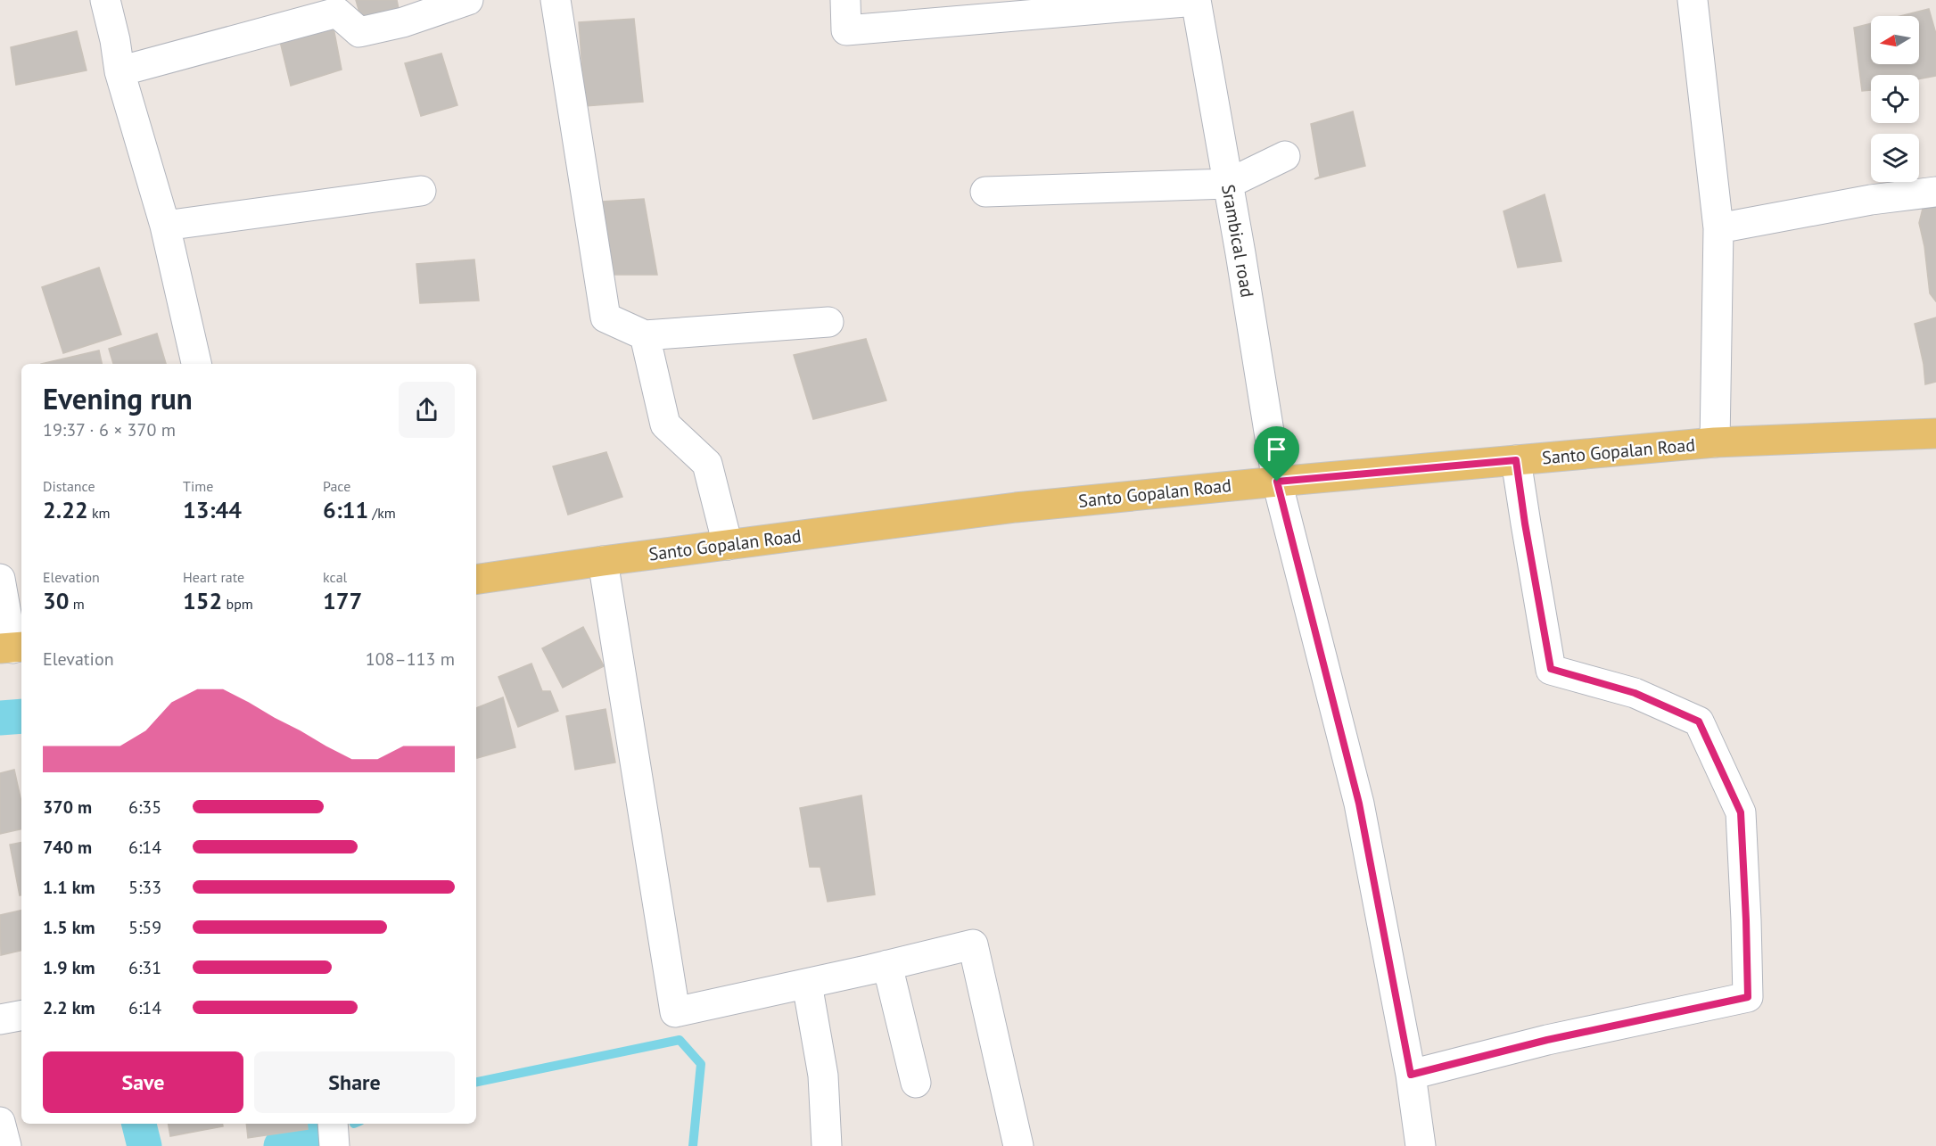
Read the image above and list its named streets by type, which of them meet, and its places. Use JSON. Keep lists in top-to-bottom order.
{
  "streets": {
    "main road": ["Santo Gopalan Road"],
    "street": ["Srambical road"]
  },
  "crossings": [
    ["Srambical road", "Santo Gopalan Road"]
  ],
  "north": "left",
  "page": {
    "heading": ["Evening run", "19:37 · 6 × 370 m"],
    "stats": [
      ["Distance", "2.22 km"],
      ["Time", "13:44"],
      ["Pace", "6:11 /km"],
      ["Elevation", "30 m"],
      ["Heart rate", "152 bpm"],
      ["kcal", "177"]
    ],
    "chart": ["Elevation", "108–113 m"],
    "list": [
      {
        "name": "370 m",
        "note": "6:35"
      },
      {
        "name": "740 m",
        "note": "6:14"
      },
      {
        "name": "1.1 km",
        "note": "5:33"
      },
      {
        "name": "1.5 km",
        "note": "5:59"
      },
      {
        "name": "1.9 km",
        "note": "6:31"
      },
      {
        "name": "2.2 km",
        "note": "6:14"
      }
    ],
    "buttons": ["Save", "Share"]
  }
}
